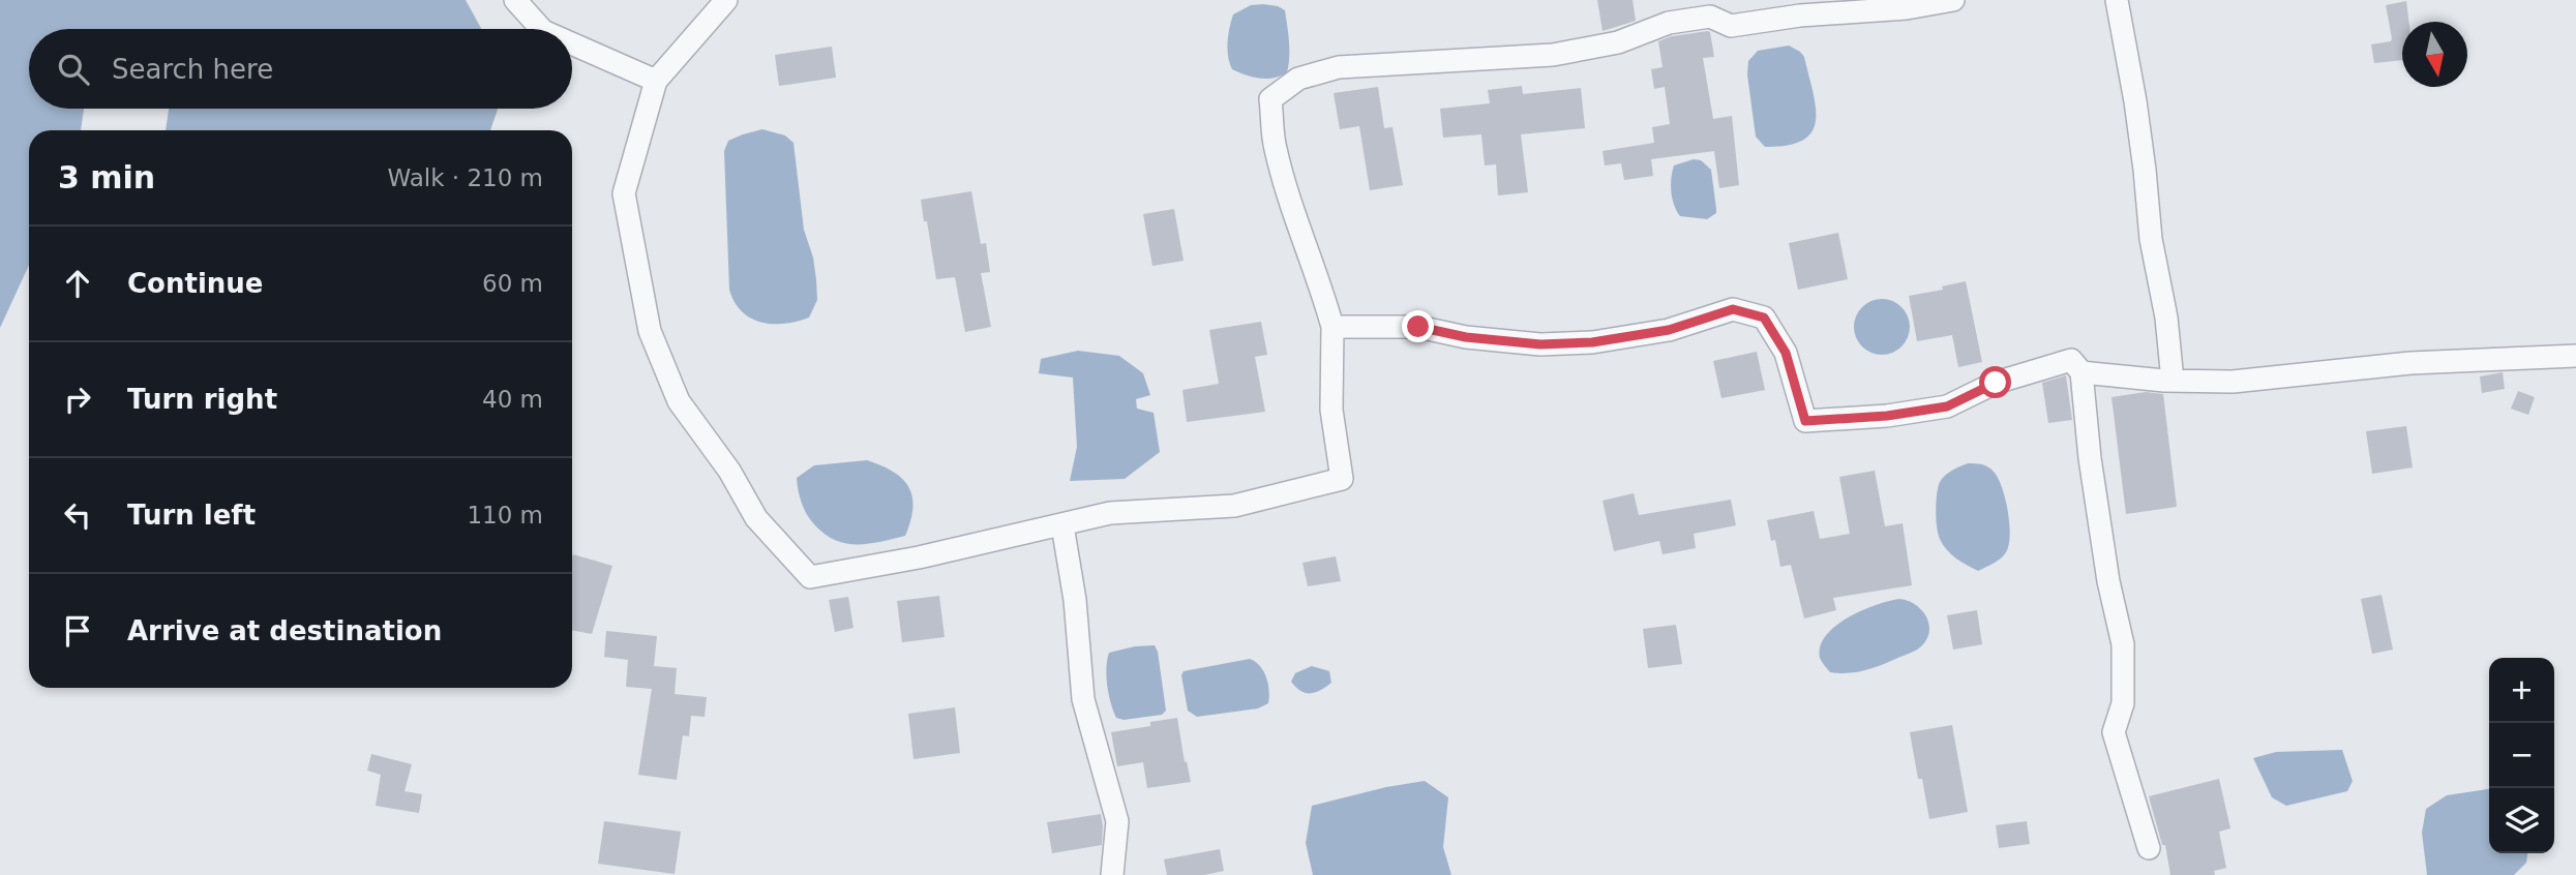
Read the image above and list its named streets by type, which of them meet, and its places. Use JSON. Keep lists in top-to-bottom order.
{
  "north": "bottom",
  "page": {
    "search": "Search here",
    "heading": ["3 min", "Walk · 210 m"],
    "list": [
      ["Continue", "60 m"],
      ["Turn right", "40 m"],
      ["Turn left", "110 m"],
      "Arrive at destination"
    ],
    "map_buttons": ["+", "−"]
  }
}
